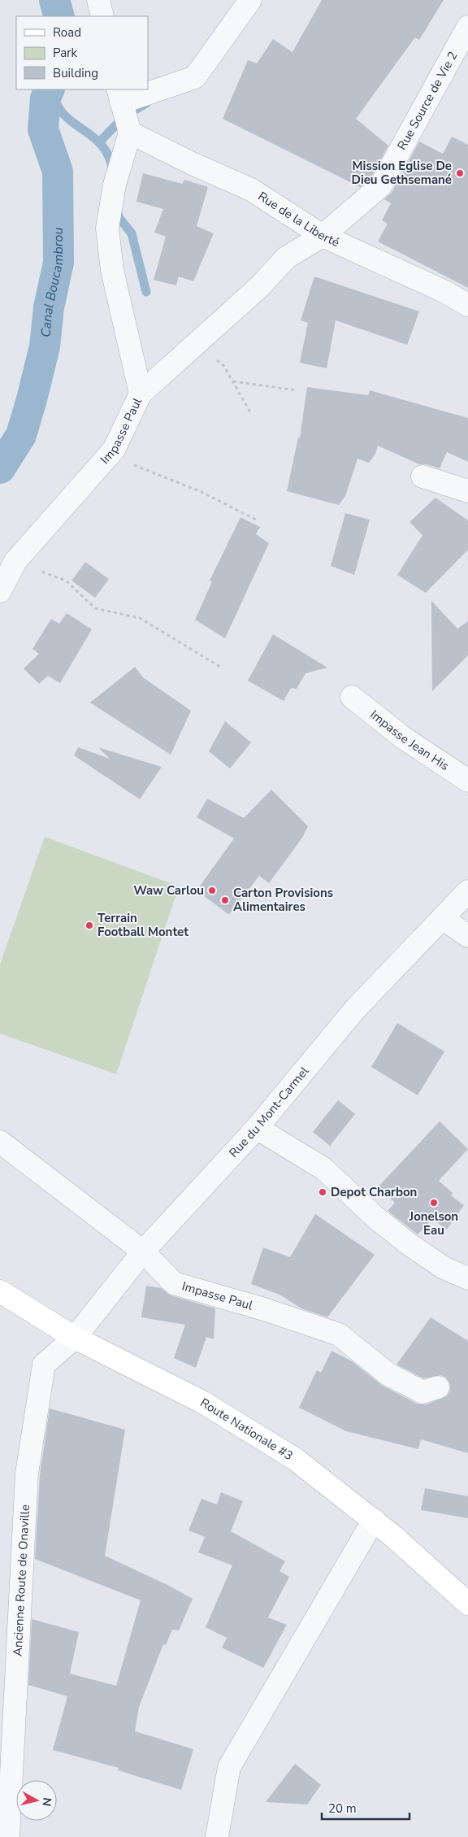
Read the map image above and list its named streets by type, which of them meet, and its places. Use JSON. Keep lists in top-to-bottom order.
{
  "streets": {
    "main road": ["Route Nationale #3"],
    "street": [
      "Rue Source de Vie 2",
      "Rue de la Liberté",
      "Impasse Paul",
      "Impasse Jean His",
      "Rue du Mont-Carmel",
      "Ancienne Route de Onaville"
    ]
  },
  "crossings": [
    ["Rue Source de Vie 2", "Rue de la Liberté"],
    ["Rue Source de Vie 2", "Impasse Paul"],
    ["Impasse Paul", "Rue du Mont-Carmel"],
    ["Rue du Mont-Carmel", "Route Nationale #3"],
    ["Rue du Mont-Carmel", "Ancienne Route de Onaville"],
    ["Route Nationale #3", "Ancienne Route de Onaville"]
  ],
  "water": ["Canal Boucambrou"],
  "places": [
    "Mission Eglise De Dieu Gethsemané",
    "Waw Carlou",
    "Carton Provisions Alimentaires",
    "Terrain Football Montet",
    "Depot Charbon",
    "Jonelson Eau"
  ],
  "legend": ["Road", "Park", "Building"],
  "scale_bar": "20 m",
  "north": "right"
}
